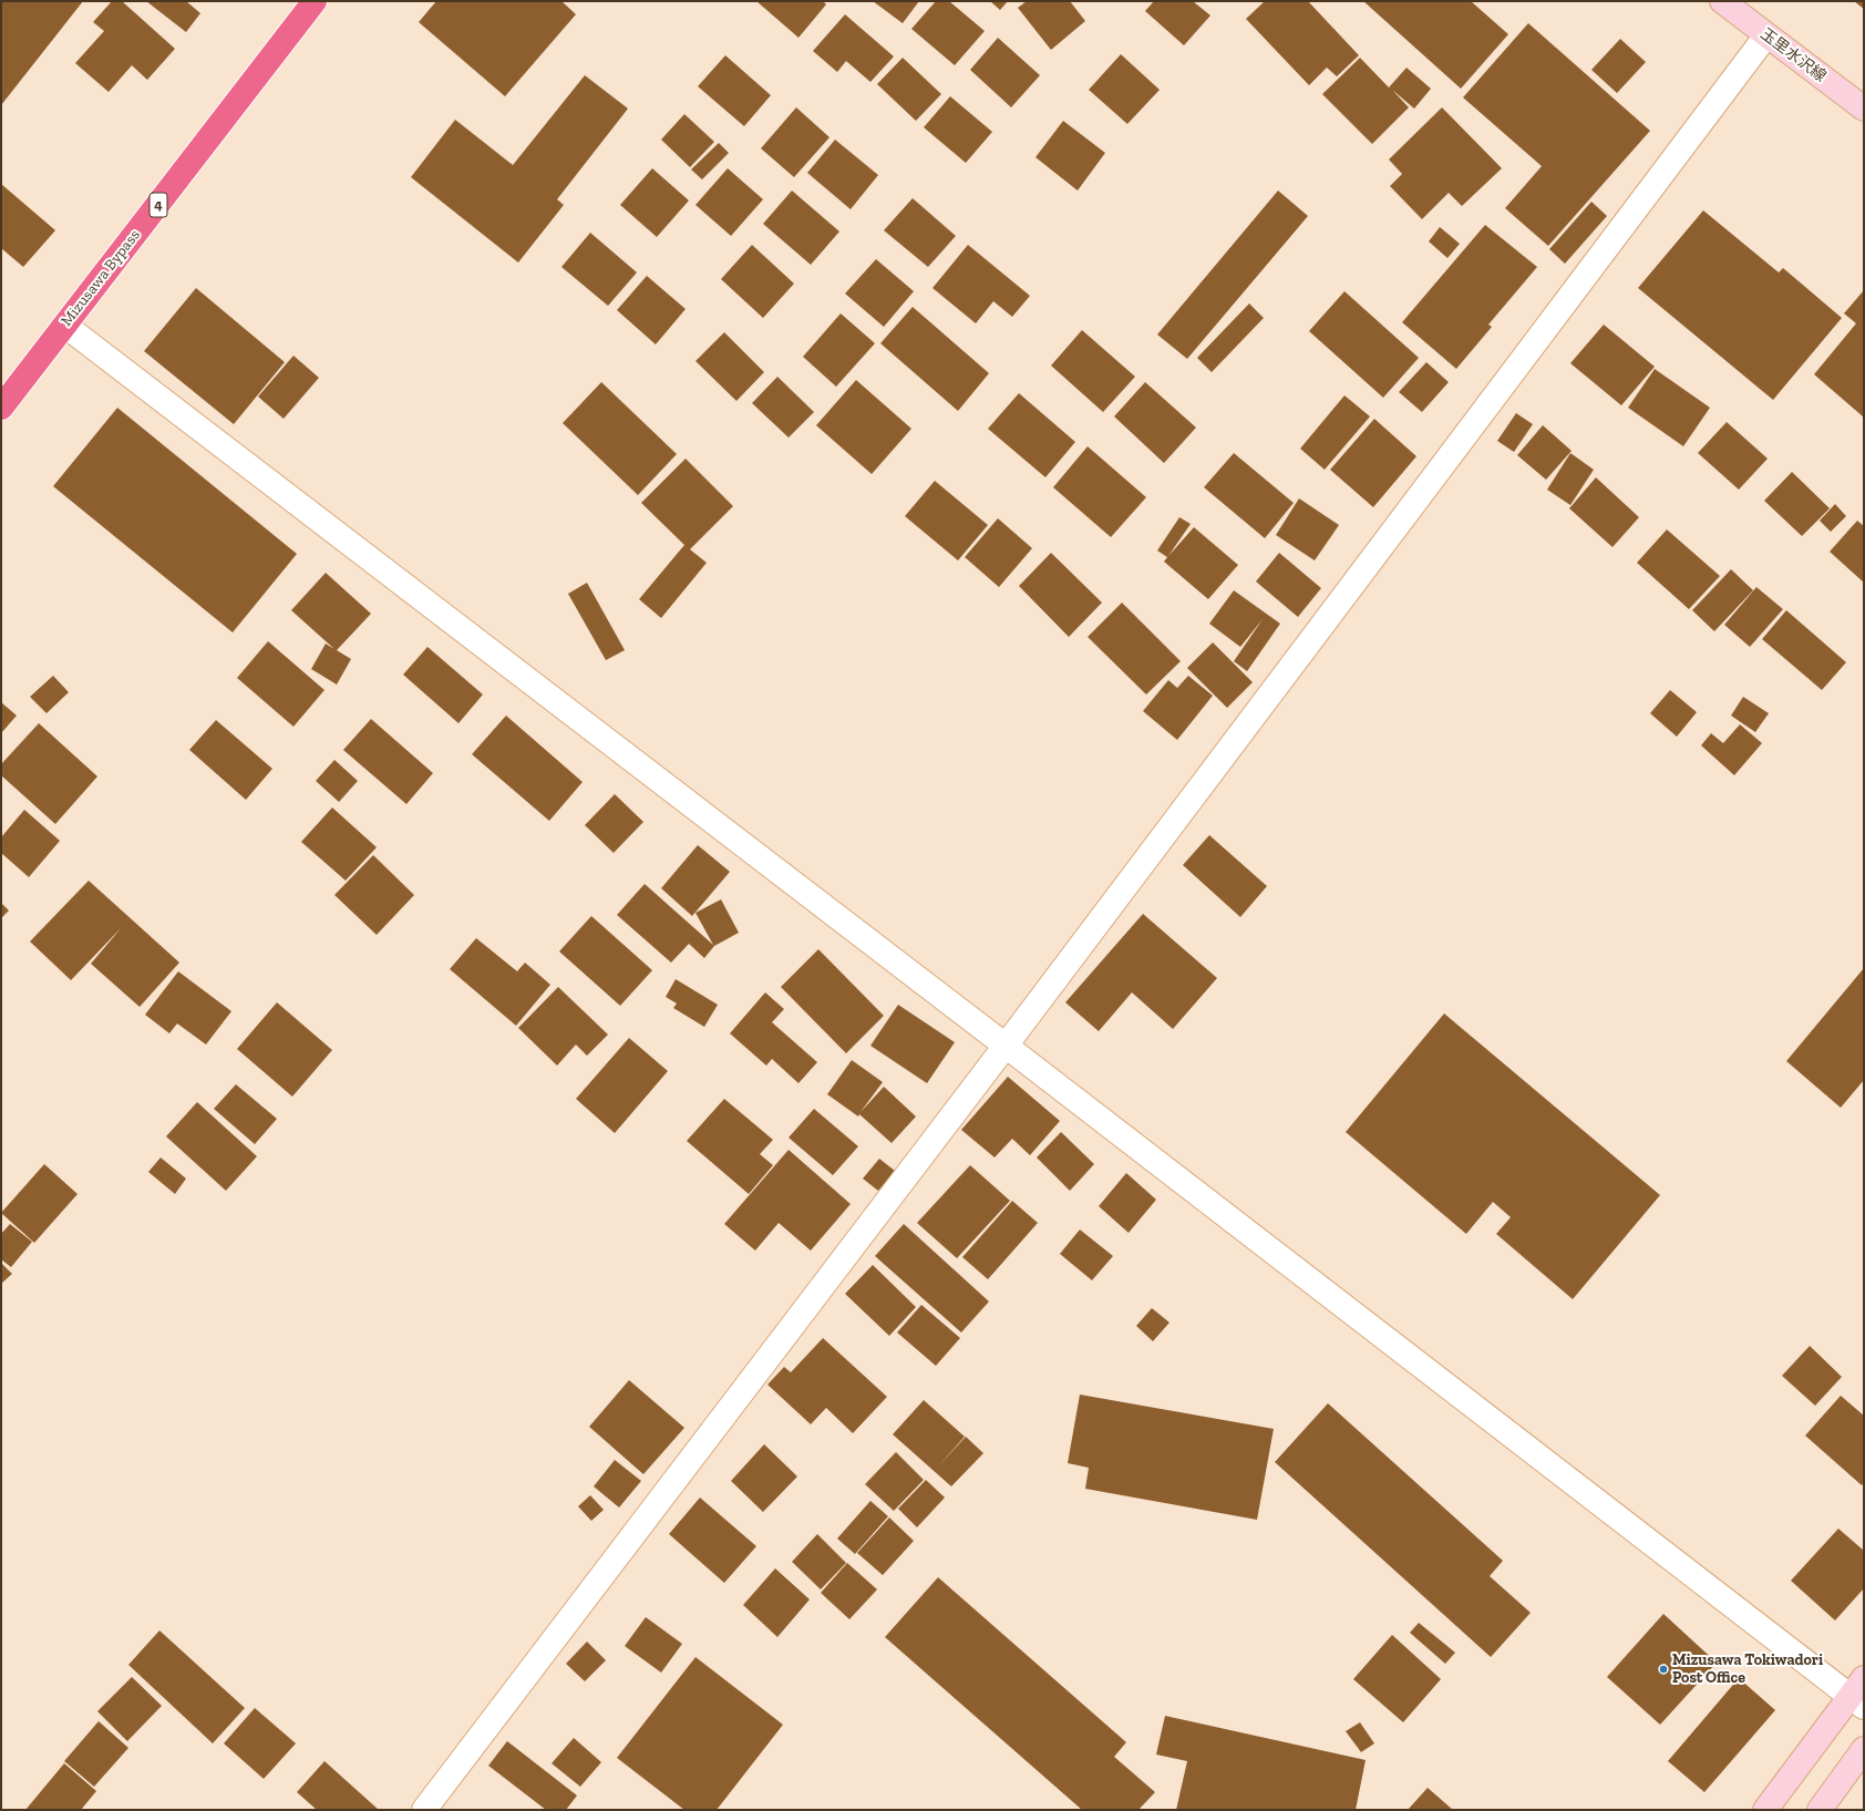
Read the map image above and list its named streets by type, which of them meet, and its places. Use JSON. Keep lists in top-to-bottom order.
{
  "streets": {
    "highway": ["4", "Mizusawa Bypass"],
    "street": ["玉里水沢線"]
  },
  "places": ["Mizusawa Tokiwadori Post Office"]
}
